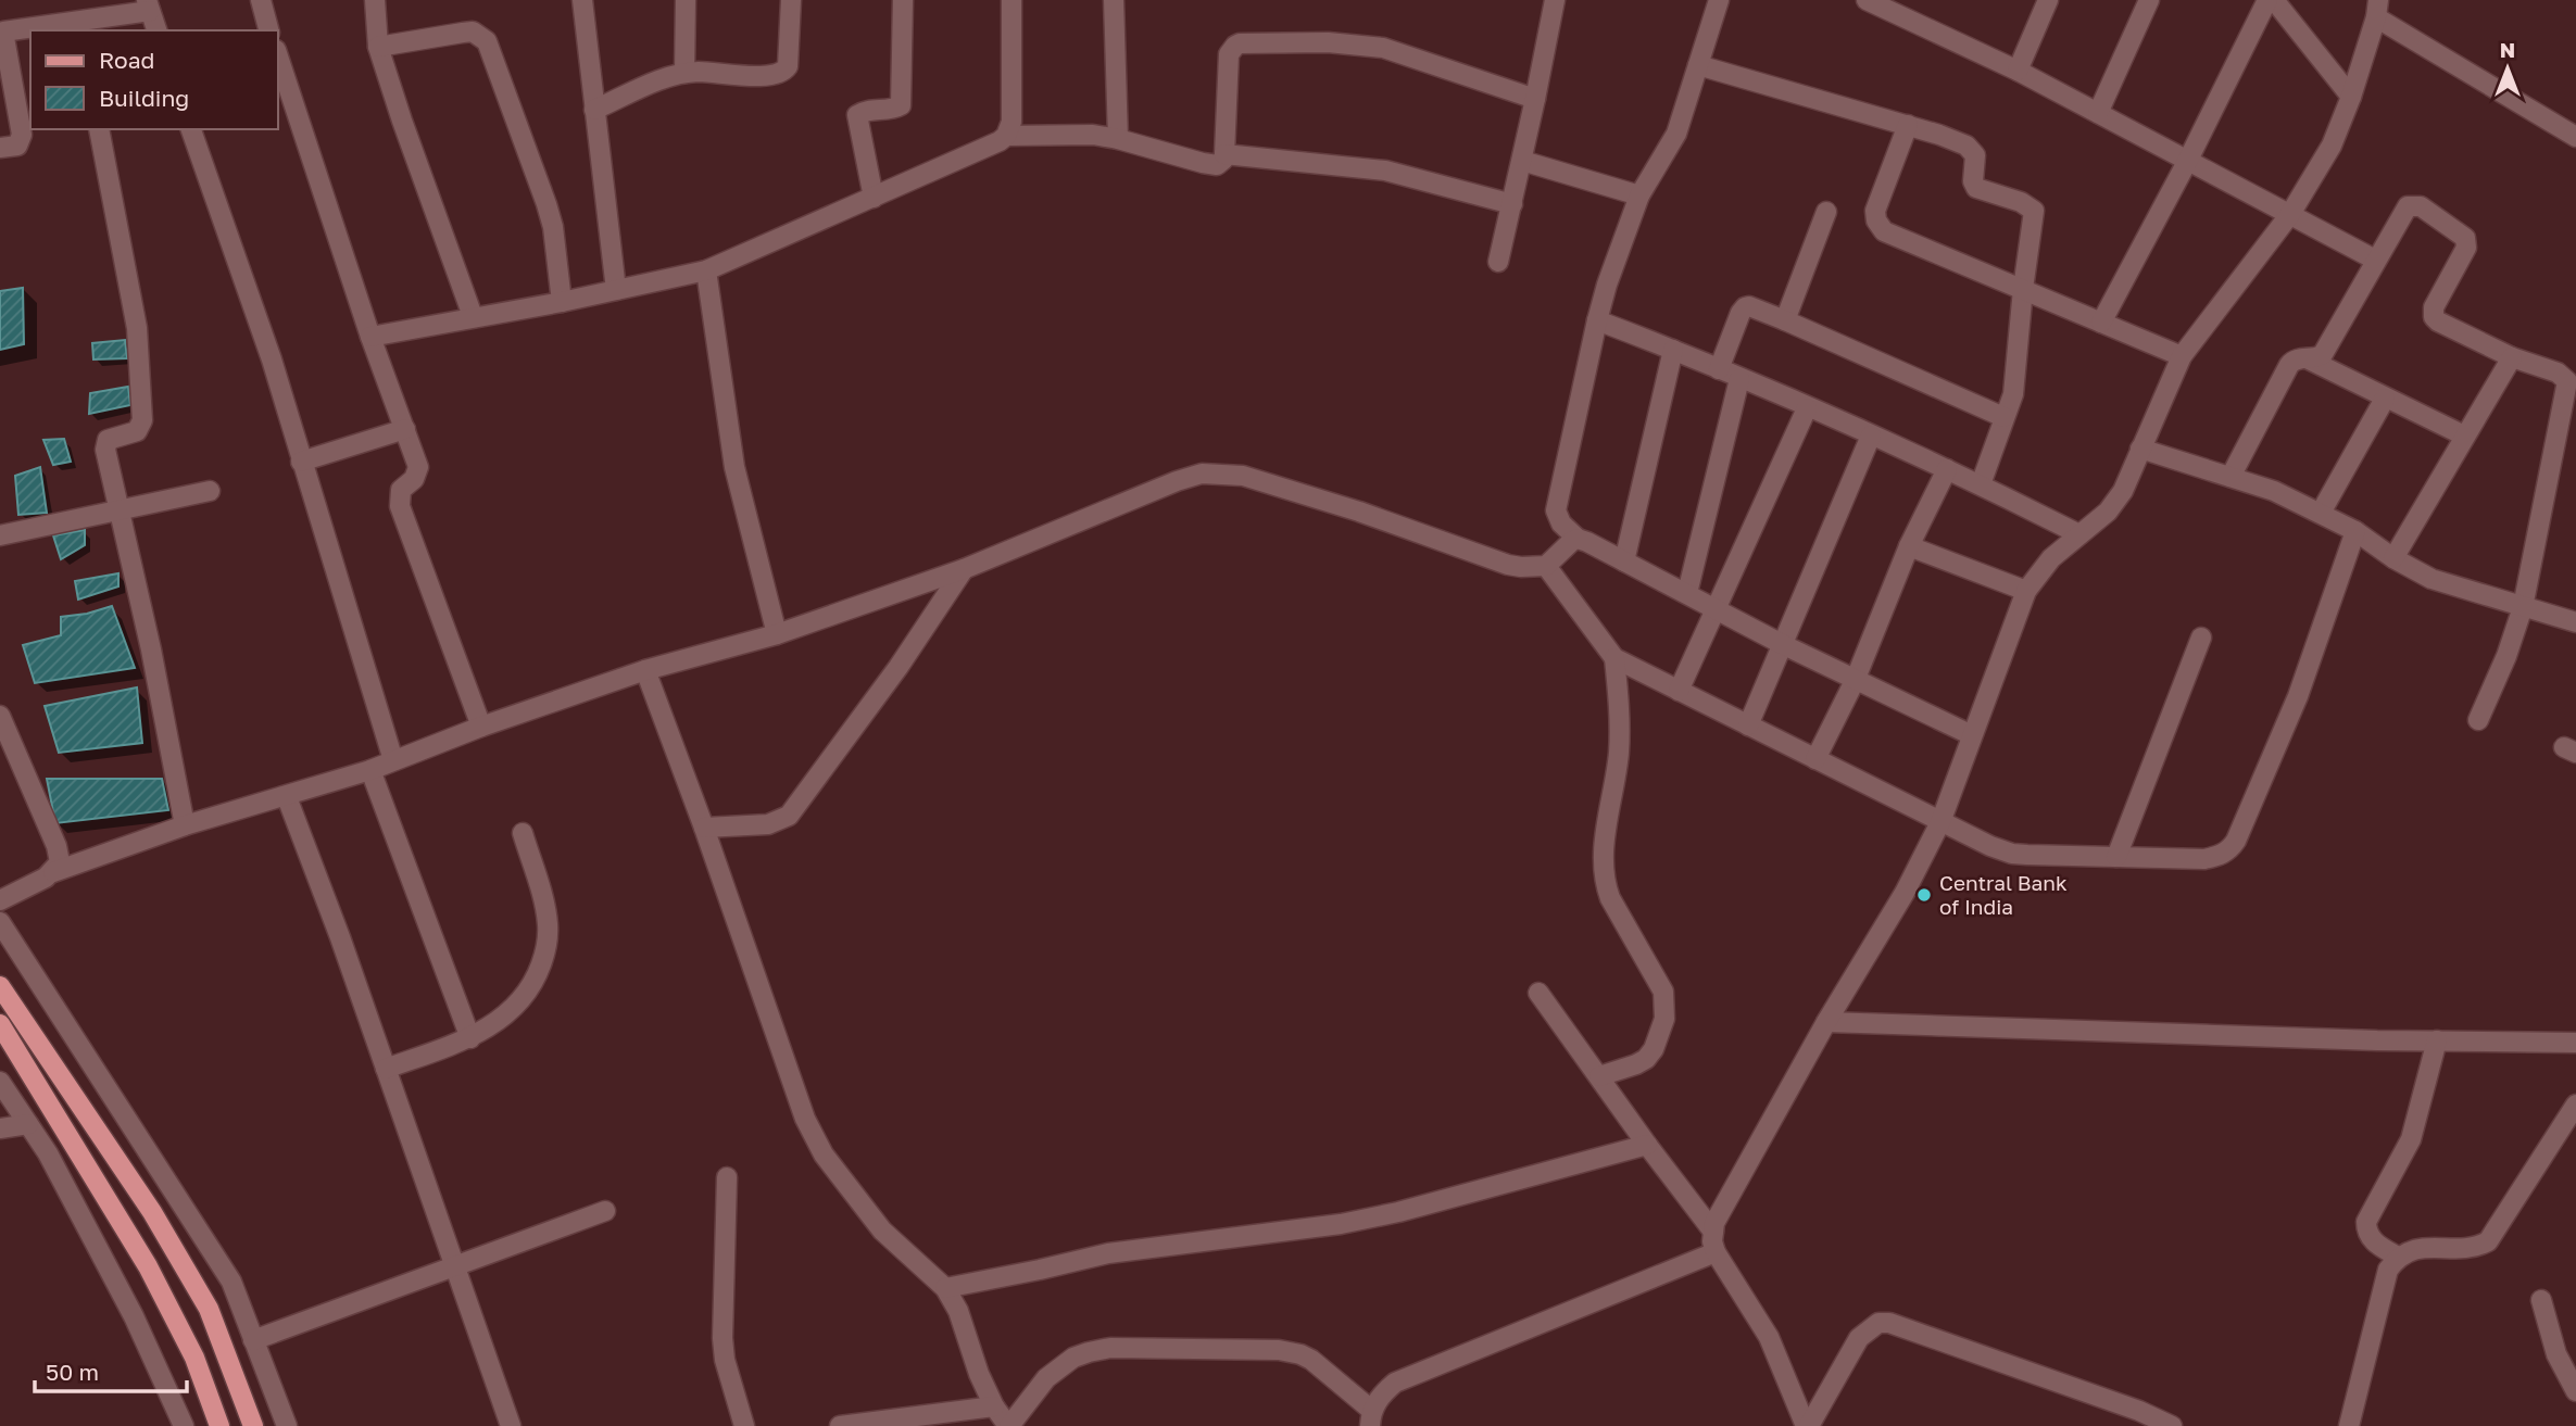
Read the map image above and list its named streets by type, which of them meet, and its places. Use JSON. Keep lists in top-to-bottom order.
{
  "places": ["Central Bank of India"],
  "legend": ["Road", "Building"],
  "scale_bar": "50 m",
  "north": "top"
}
